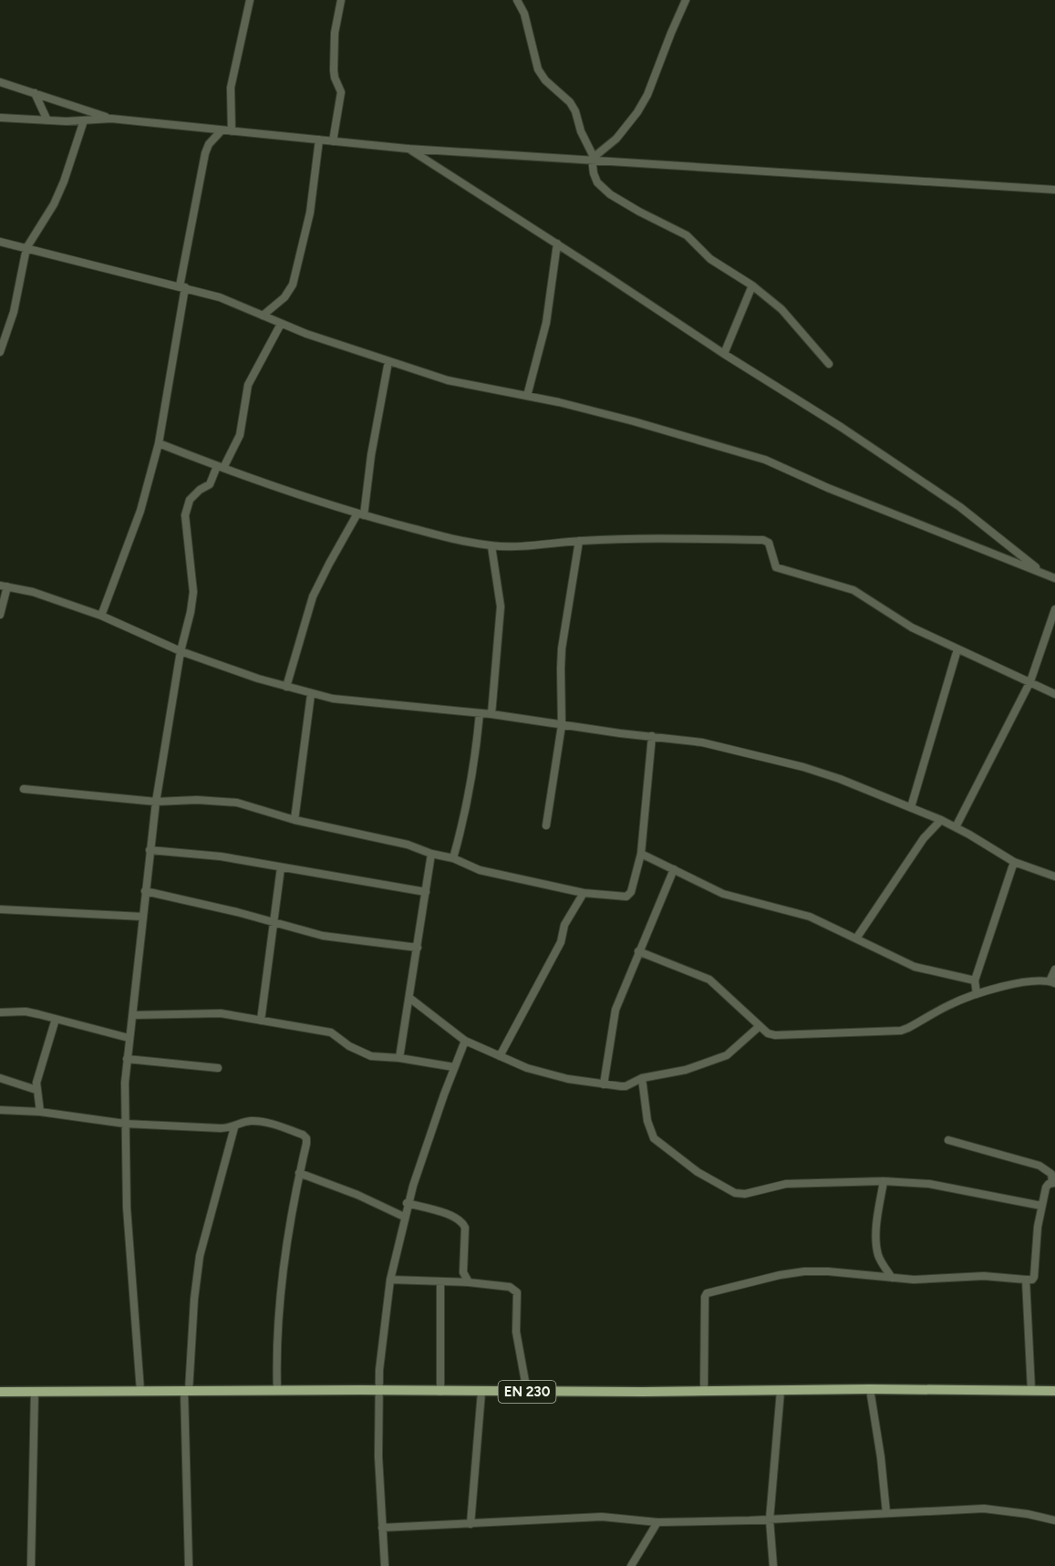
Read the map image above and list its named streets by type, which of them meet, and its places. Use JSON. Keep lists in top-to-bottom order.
{
  "streets": {
    "main road": ["EN 230"]
  }
}
